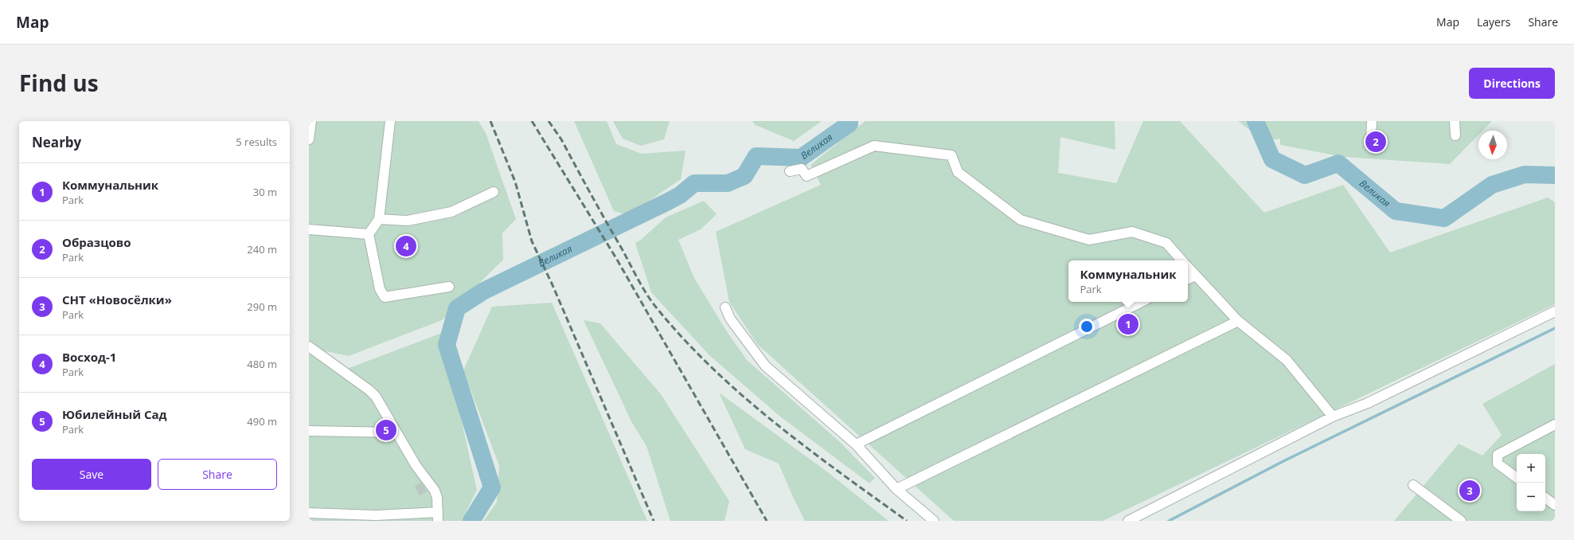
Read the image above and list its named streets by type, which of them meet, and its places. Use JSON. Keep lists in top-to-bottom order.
{
  "water": ["Великая"],
  "north": "bottom",
  "page": {
    "header": "Map",
    "nav": ["Map", "Layers", "Share"],
    "title": "Find us",
    "buttons": [
      "Directions",
      ["Save", "Share"]
    ],
    "heading": ["Nearby", "5 results"],
    "pins": [
      "2",
      "4",
      "1",
      "5",
      "3"
    ],
    "list": [
      {
        "mark": "1",
        "name": "Коммунальник",
        "note": "Park",
        "value": "30 m"
      },
      {
        "mark": "2",
        "name": "Образцово",
        "note": "Park",
        "value": "240 m"
      },
      {
        "mark": "3",
        "name": "СНТ «Новосёлки»",
        "note": "Park",
        "value": "290 m"
      },
      {
        "mark": "4",
        "name": "Восход-1",
        "note": "Park",
        "value": "480 m"
      },
      {
        "mark": "5",
        "name": "Юбилейный Сад",
        "note": "Park",
        "value": "490 m"
      }
    ],
    "popup": ["Коммунальник", "Park"],
    "map_buttons": ["+", "−"]
  }
}
